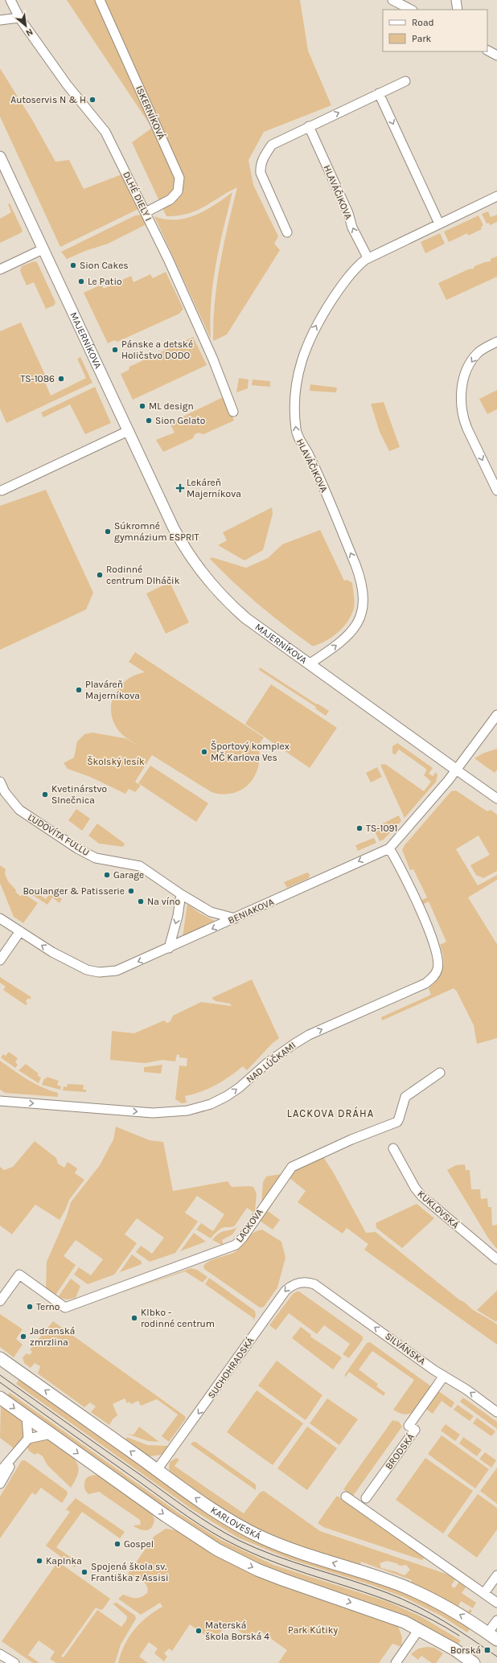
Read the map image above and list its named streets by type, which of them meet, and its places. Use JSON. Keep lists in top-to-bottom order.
{
  "streets": {
    "main road": ["KARLOVESKÁ"],
    "street": [
      "ISKERNÍKOVÁ",
      "HLAVÁČIKOVA",
      "DLHÉ DIELY I",
      "MAJERNÍKOVA",
      "ĽUDOVÍTA FULLU",
      "BENIAKOVA",
      "NAD LÚČKAMI",
      "KUKLOVSKÁ",
      "LACKOVA",
      "SILVÁNSKA",
      "SUCHOHRADSKÁ",
      "BRODSKÁ"
    ]
  },
  "crossings": [
    ["ISKERNÍKOVÁ", "DLHÉ DIELY I"],
    ["HLAVÁČIKOVA", "MAJERNÍKOVA"],
    ["MAJERNÍKOVA", "BENIAKOVA"],
    ["ĽUDOVÍTA FULLU", "BENIAKOVA"],
    ["BENIAKOVA", "NAD LÚČKAMI"],
    ["SILVÁNSKA", "SUCHOHRADSKÁ"],
    ["SILVÁNSKA", "BRODSKÁ"],
    ["SUCHOHRADSKÁ", "KARLOVESKÁ"]
  ],
  "one_way": [
    "HLAVÁČIKOVA",
    "BENIAKOVA",
    "SILVÁNSKA",
    "SUCHOHRADSKÁ"
  ],
  "districts": ["LACKOVA DRÁHA"],
  "parks": ["Školský lesík", "Park Kútiky"],
  "places": {
    "other": [
      "Autoservis N & H",
      "Sion Cakes",
      "Le Patio",
      "Pánske a detské Holičstvo DODO",
      "TS-1086",
      "ML design",
      "Sion Gelato",
      "Súkromné gymnázium ESPRIT",
      "Rodinné centrum Dlháčik",
      "Plaváreň Majerníkova",
      "Športový komplex MČ Karlova Ves",
      "Kvetinárstvo Slnečnica",
      "TS-1091",
      "Garage",
      "Boulanger & Patisserie",
      "Na víno",
      "Terno",
      "Klbko - rodinné centrum",
      "Jadranská zmrzlina",
      "Gospel",
      "Kaplnka",
      "Spojená škola sv. Františka z Assisi",
      "Materská škola Borská 4"
    ],
    "health": ["Lekáreň Majerníkova"],
    "transit": ["Borská"]
  },
  "legend": ["Road", "Park"],
  "north": "bottom right"
}
